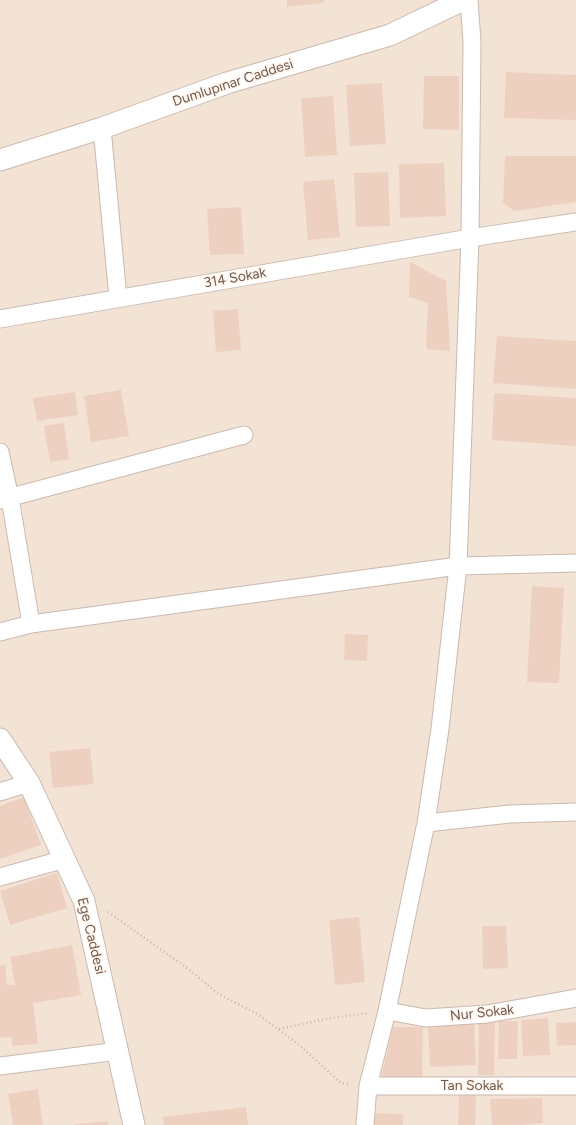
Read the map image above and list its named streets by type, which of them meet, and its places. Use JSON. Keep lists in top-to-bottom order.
{
  "streets": {
    "street": [
      "Dumlupınar Caddesi",
      "314 Sokak",
      "Ege Caddesi",
      "Nur Sokak",
      "Tan Sokak"
    ]
  }
}
